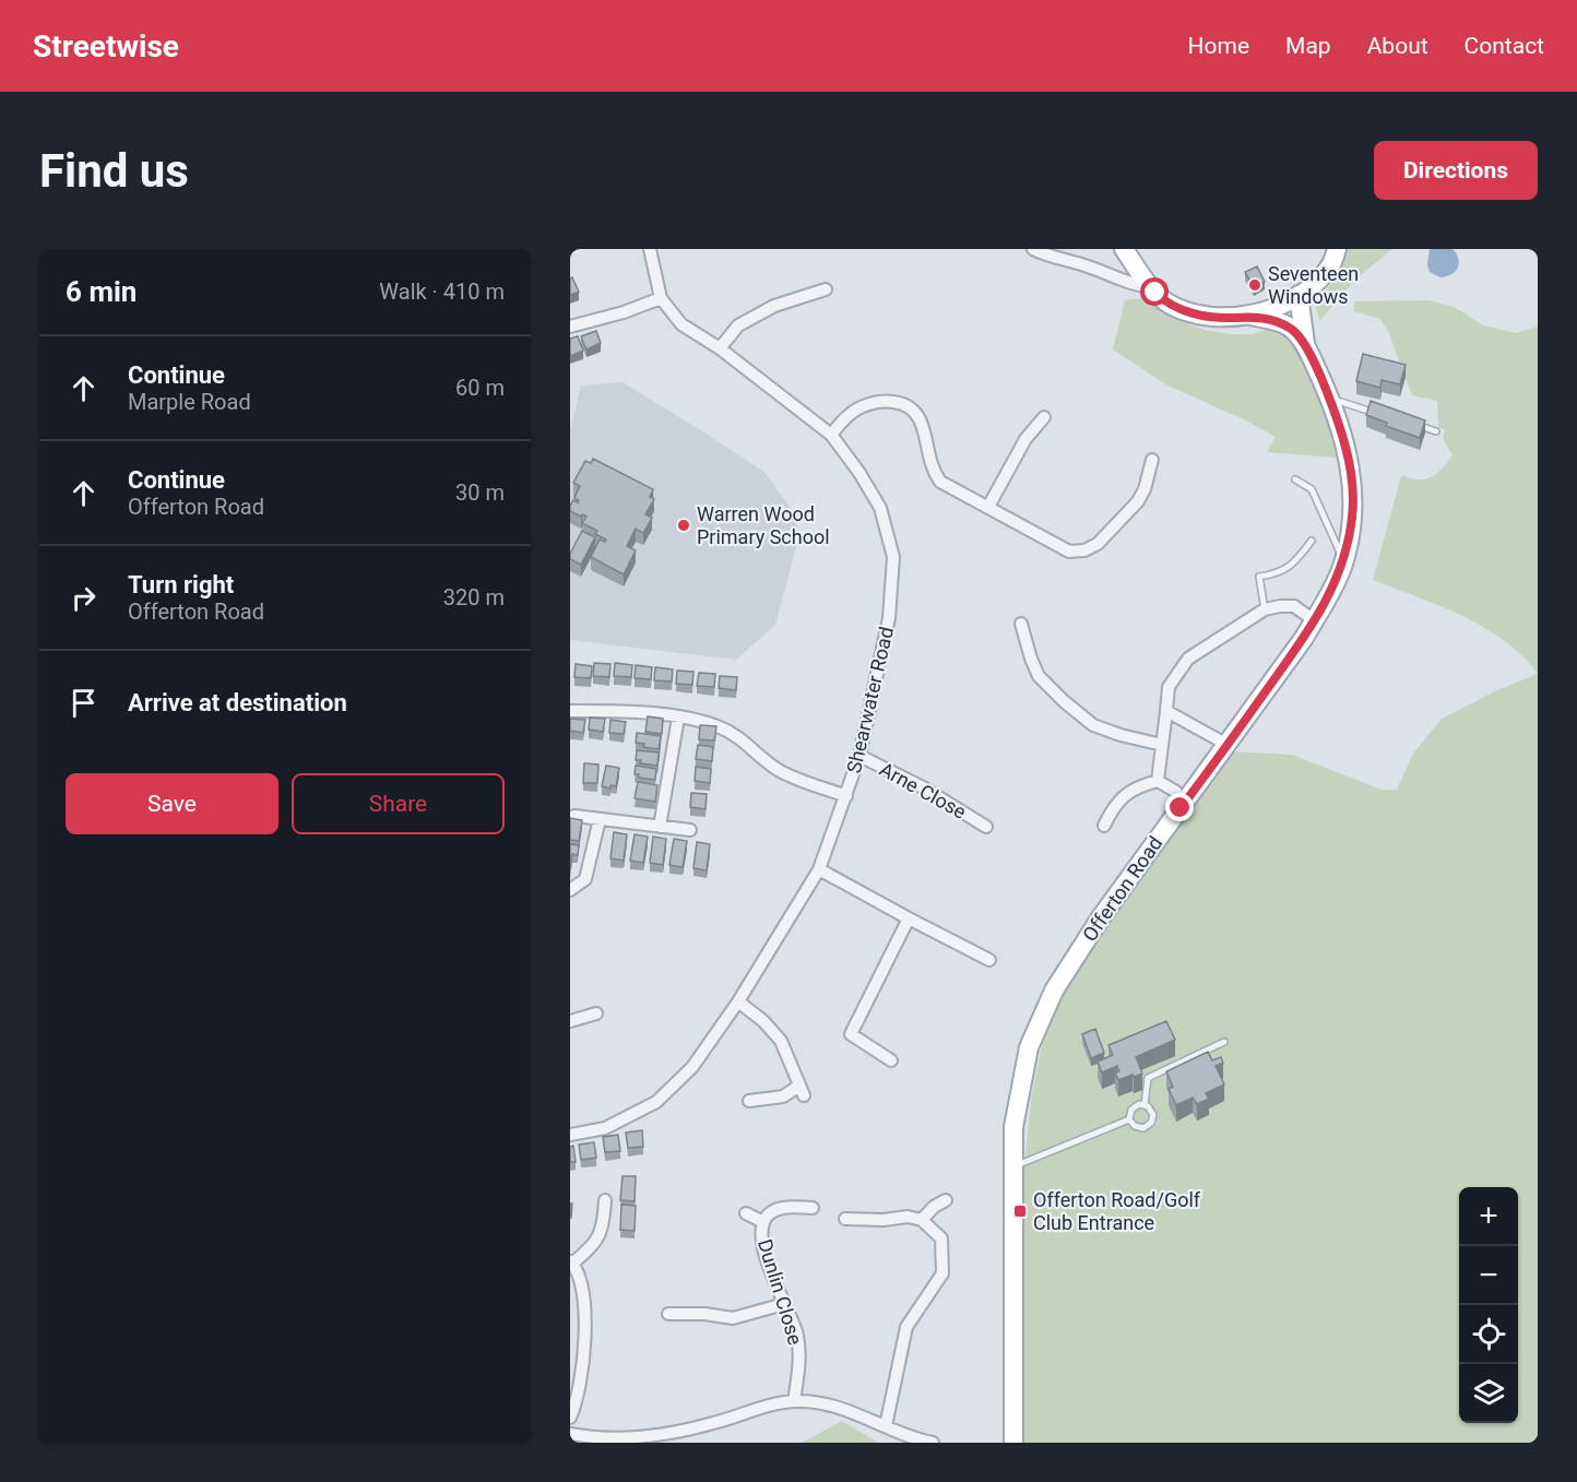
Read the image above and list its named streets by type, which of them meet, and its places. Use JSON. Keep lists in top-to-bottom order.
{
  "streets": {
    "main road": ["Offerton Road"],
    "street": ["Shearwater Road", "Arne Close", "Dunlin Close"]
  },
  "crossings": [
    ["Shearwater Road", "Arne Close"]
  ],
  "places": {
    "other": ["Seventeen Windows", "Warren Wood Primary School"],
    "transit": ["Offerton Road/Golf Club Entrance"]
  },
  "page": {
    "header": "Streetwise",
    "nav": [
      "Home",
      "Map",
      "About",
      "Contact"
    ],
    "buttons": [
      "Directions",
      ["Save", "Share"]
    ],
    "title": "Find us",
    "heading": ["6 min", "Walk · 410 m"],
    "list": [
      ["Continue", "Marple Road", "60 m"],
      ["Continue", "Offerton Road", "30 m"],
      ["Turn right", "Offerton Road", "320 m"],
      "Arrive at destination"
    ],
    "map_buttons": ["+", "−"]
  }
}
